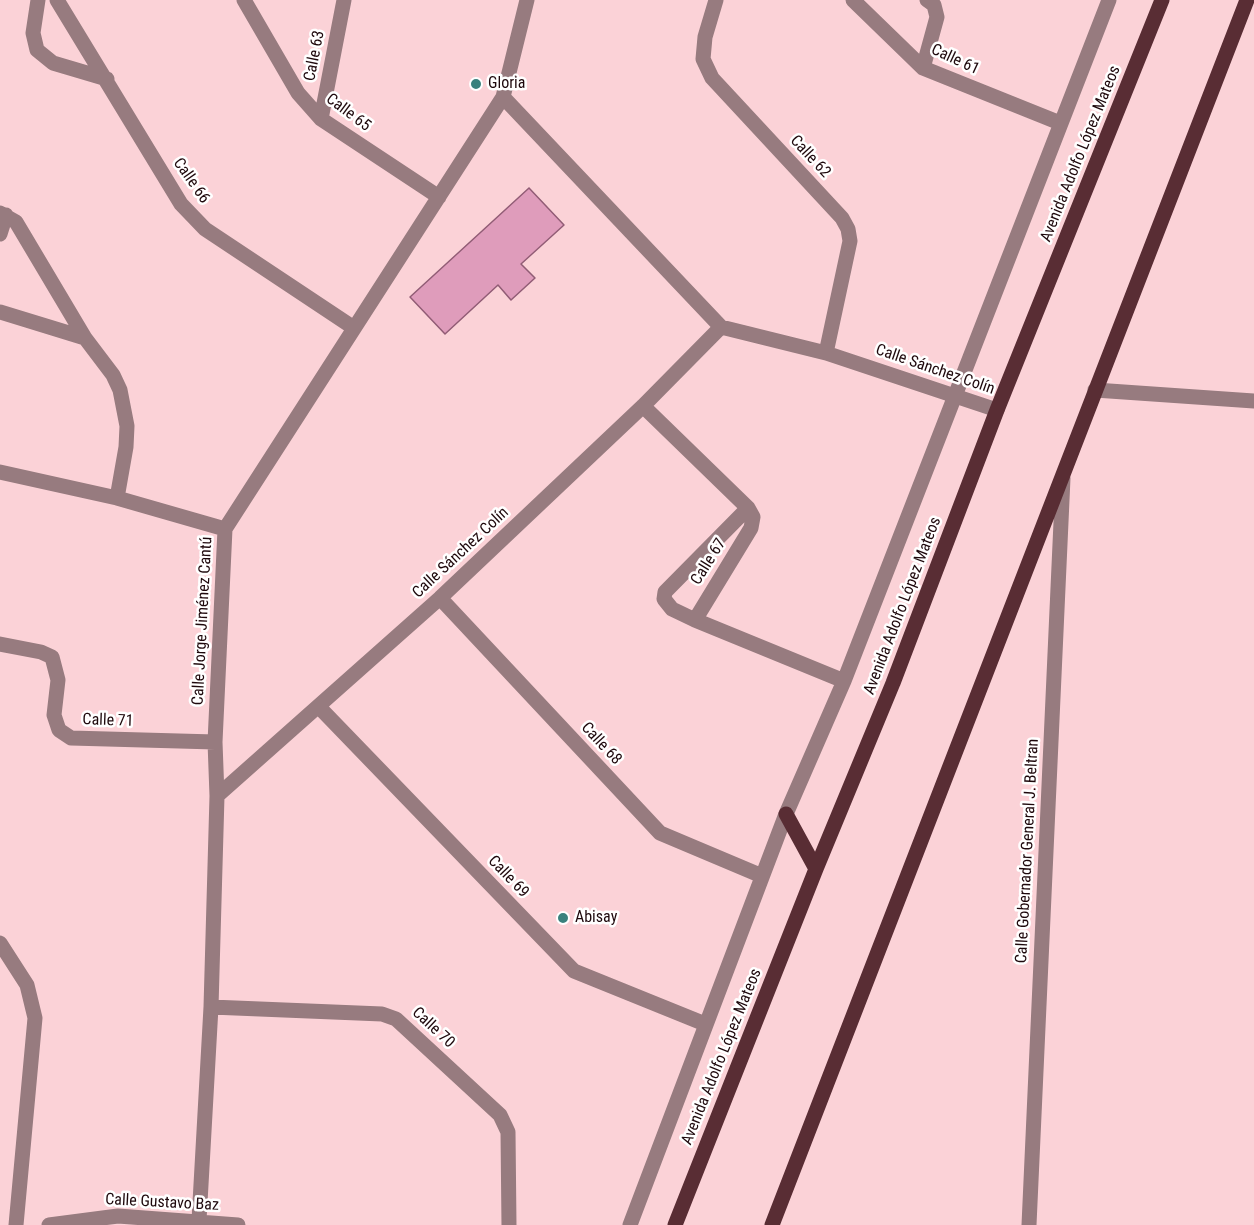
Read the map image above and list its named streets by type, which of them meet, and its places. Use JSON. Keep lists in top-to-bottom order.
{
  "streets": {
    "main road": ["Avenida Adolfo López Mateos"],
    "street": [
      "Calle 63",
      "Calle 61",
      "Calle 65",
      "Calle 62",
      "Calle 66",
      "Calle Sánchez Colín",
      "Calle 67",
      "Calle Jorge Jiménez Cantú",
      "Calle 71",
      "Calle 68",
      "Calle Gobernador General J. Beltran",
      "Calle 69",
      "Calle 70",
      "Calle Gustavo Baz"
    ]
  },
  "crossings": [
    ["Calle 63", "Calle 65"],
    ["Calle 65", "Calle Jorge Jiménez Cantú"],
    ["Avenida Adolfo López Mateos", "Calle Sánchez Colín"],
    ["Calle 62", "Calle Sánchez Colín"],
    ["Calle 66", "Calle Jorge Jiménez Cantú"],
    ["Calle Sánchez Colín", "Calle Jorge Jiménez Cantú"],
    ["Calle Sánchez Colín", "Calle 68"],
    ["Calle Sánchez Colín", "Calle 69"],
    ["Calle Jorge Jiménez Cantú", "Calle 71"],
    ["Calle Jorge Jiménez Cantú", "Calle 70"],
    ["Calle Jorge Jiménez Cantú", "Calle Gustavo Baz"]
  ],
  "places": ["Gloria", "Abisay"]
}
